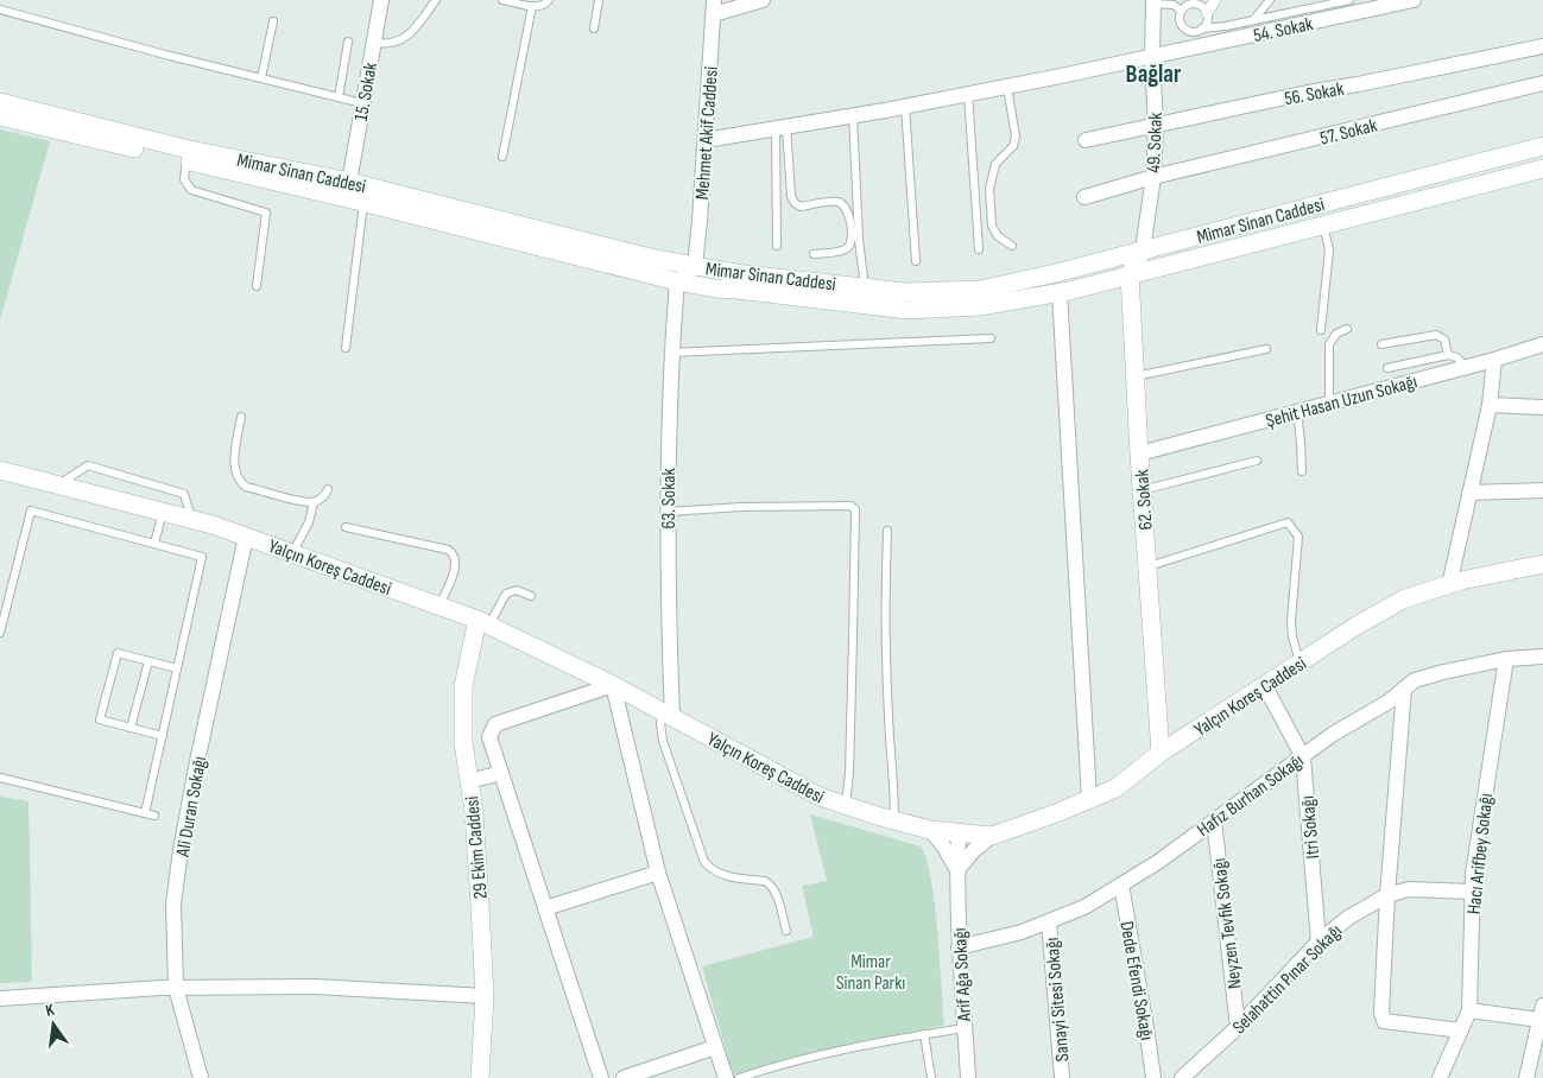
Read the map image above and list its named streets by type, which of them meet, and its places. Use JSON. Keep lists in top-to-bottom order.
{
  "streets": {
    "main road": [
      "Mimar Sinan Caddesi",
      "62. Sokak",
      "Yalçın Koreş Caddesi",
      "29 Ekim Caddesi"
    ],
    "street": [
      "54. Sokak",
      "15. Sokak",
      "56. Sokak",
      "57. Sokak",
      "Mehmet Akif Caddesi",
      "49. Sokak",
      "Şehit Hasan Uzun Sokağı",
      "63. Sokak",
      "Hafız Burhan Sokağı",
      "Ali Duran Sokağı",
      "Itri Sokağı",
      "Hacı Arifbey Sokağı",
      "Neyzen Tevfik Sokağı",
      "Arif Ağa Sokağı",
      "Selahattin Pınar Sokağı",
      "Dede Efendi Sokağı",
      "Sanayi Sitesi Sokağı"
    ]
  },
  "crossings": [
    ["54. Sokak", "Mehmet Akif Caddesi"],
    ["54. Sokak", "49. Sokak"],
    ["15. Sokak", "Mimar Sinan Caddesi"],
    ["56. Sokak", "49. Sokak"],
    ["57. Sokak", "49. Sokak"],
    ["Mehmet Akif Caddesi", "Mimar Sinan Caddesi"],
    ["49. Sokak", "Mimar Sinan Caddesi"],
    ["Mimar Sinan Caddesi", "63. Sokak"],
    ["Mimar Sinan Caddesi", "62. Sokak"],
    ["Şehit Hasan Uzun Sokağı", "62. Sokak"],
    ["63. Sokak", "Yalçın Koreş Caddesi"],
    ["62. Sokak", "Yalçın Koreş Caddesi"],
    ["Yalçın Koreş Caddesi", "Ali Duran Sokağı"],
    ["Yalçın Koreş Caddesi", "Itri Sokağı"],
    ["Yalçın Koreş Caddesi", "29 Ekim Caddesi"],
    ["Yalçın Koreş Caddesi", "Arif Ağa Sokağı"],
    ["Hafız Burhan Sokağı", "Itri Sokağı"],
    ["Hafız Burhan Sokağı", "Hacı Arifbey Sokağı"],
    ["Hafız Burhan Sokağı", "Neyzen Tevfik Sokağı"],
    ["Hafız Burhan Sokağı", "Arif Ağa Sokağı"],
    ["Hafız Burhan Sokağı", "Dede Efendi Sokağı"],
    ["Hafız Burhan Sokağı", "Sanayi Sitesi Sokağı"],
    ["Itri Sokağı", "Selahattin Pınar Sokağı"],
    ["Hacı Arifbey Sokağı", "Selahattin Pınar Sokağı"],
    ["Neyzen Tevfik Sokağı", "Selahattin Pınar Sokağı"]
  ],
  "districts": ["Bağlar"],
  "parks": ["Mimar Sinan Parkı"],
  "north": "top"
}
